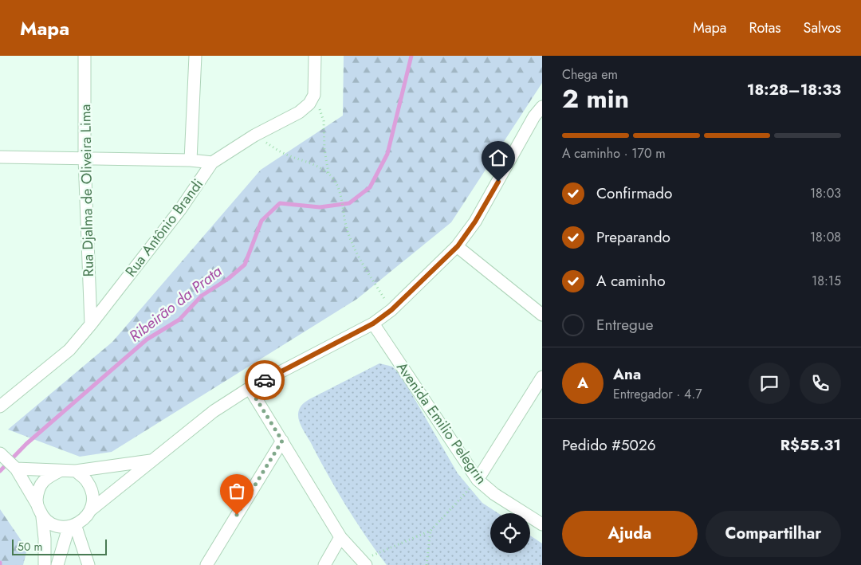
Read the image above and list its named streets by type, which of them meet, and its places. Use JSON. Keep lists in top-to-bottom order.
{
  "streets": {
    "street": ["Rua Djalma de Oliveira Lima", "Rua Antônio Brandi", "Avenida Emilio Pelegrin"]
  },
  "crossings": [
    ["Rua Djalma de Oliveira Lima", "Rua Antônio Brandi"]
  ],
  "water": ["Ribeirão da Prata"],
  "scale_bar": "50 m",
  "page": {
    "header": "Mapa",
    "nav": ["Mapa", "Rotas", "Salvos"],
    "heading": ["2 min", "Chega em", "18:28–18:33"],
    "panel": [
      "Ana",
      "Entregador · 4.7",
      "Pedido #5026",
      "R$55.31"
    ],
    "bar": "A caminho · 170 m",
    "list": [
      ["Confirmado", "18:03"],
      ["Preparando", "18:08"],
      ["A caminho", "18:15"],
      "Entregue"
    ],
    "round": "A",
    "buttons": ["Ajuda", "Compartilhar"],
    "scale": "50 m"
  }
}
